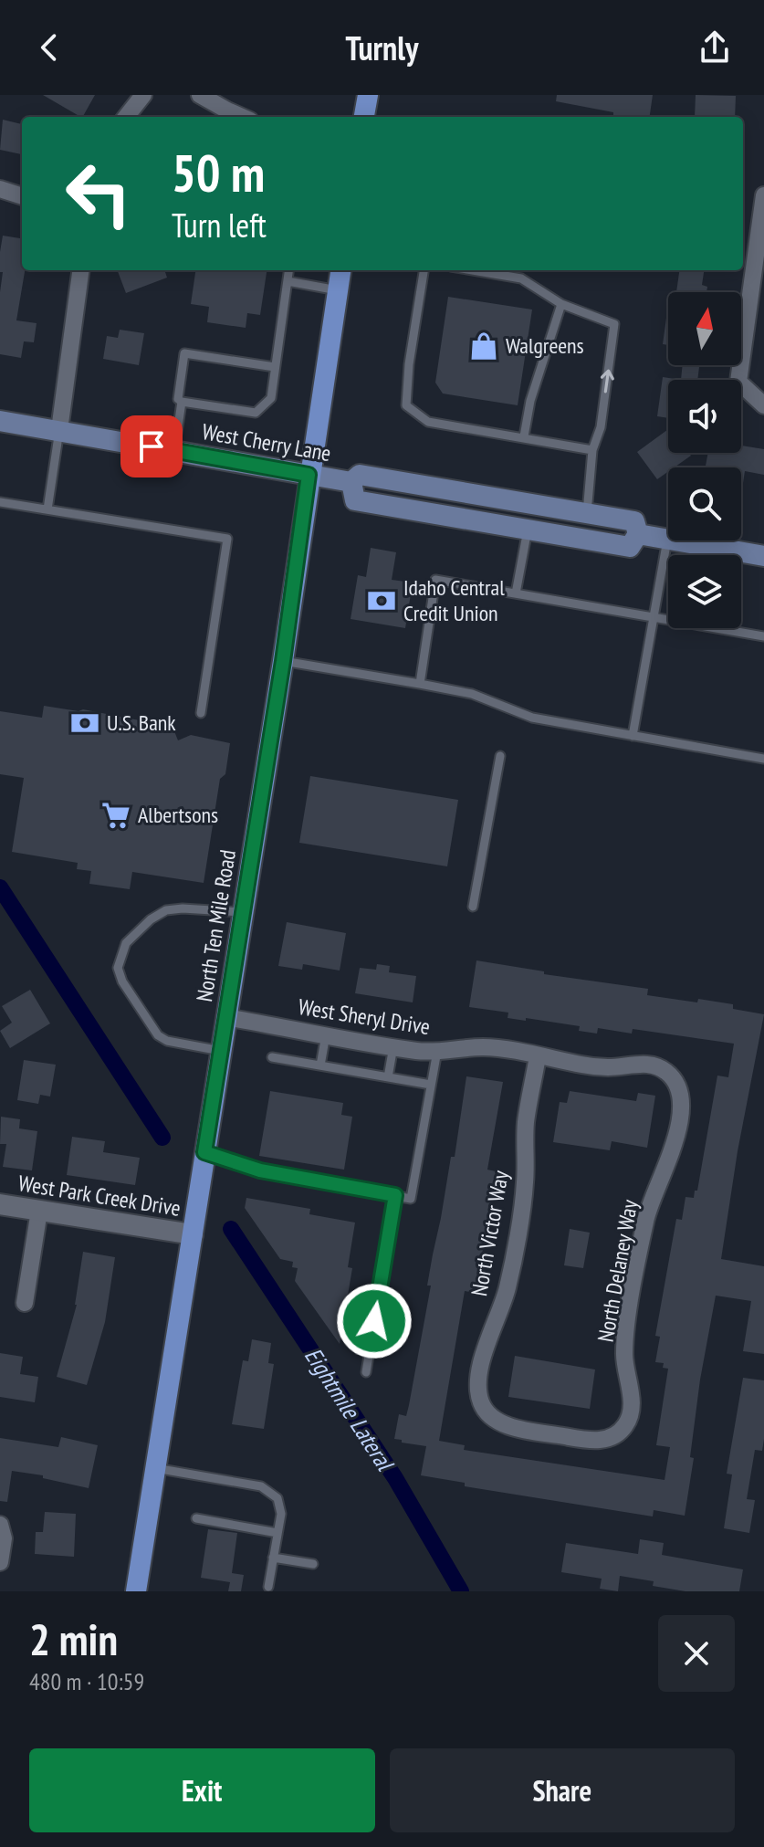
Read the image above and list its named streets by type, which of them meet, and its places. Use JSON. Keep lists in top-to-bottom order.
{
  "streets": {
    "main road": ["West Cherry Lane", "North Ten Mile Road"],
    "street": [
      "West Sheryl Drive",
      "West Park Creek Drive",
      "North Victor Way",
      "North Delaney Way"
    ]
  },
  "crossings": [
    ["West Cherry Lane", "North Ten Mile Road"],
    ["North Ten Mile Road", "West Sheryl Drive"],
    ["North Ten Mile Road", "West Park Creek Drive"],
    ["West Sheryl Drive", "North Victor Way"],
    ["West Sheryl Drive", "North Delaney Way"],
    ["North Victor Way", "North Delaney Way"]
  ],
  "water": ["Eightmile Lateral"],
  "places": {
    "shop": ["Walgreens"],
    "bank": ["Idaho Central Credit Union", "U.S. Bank"],
    "supermarket": ["Albertsons"]
  },
  "north": "top",
  "page": {
    "header": "Turnly",
    "turn": ["50 m", "Turn left"],
    "heading": ["2 min", "480 m · 10:59"],
    "buttons": ["Exit", "Share"]
  }
}
